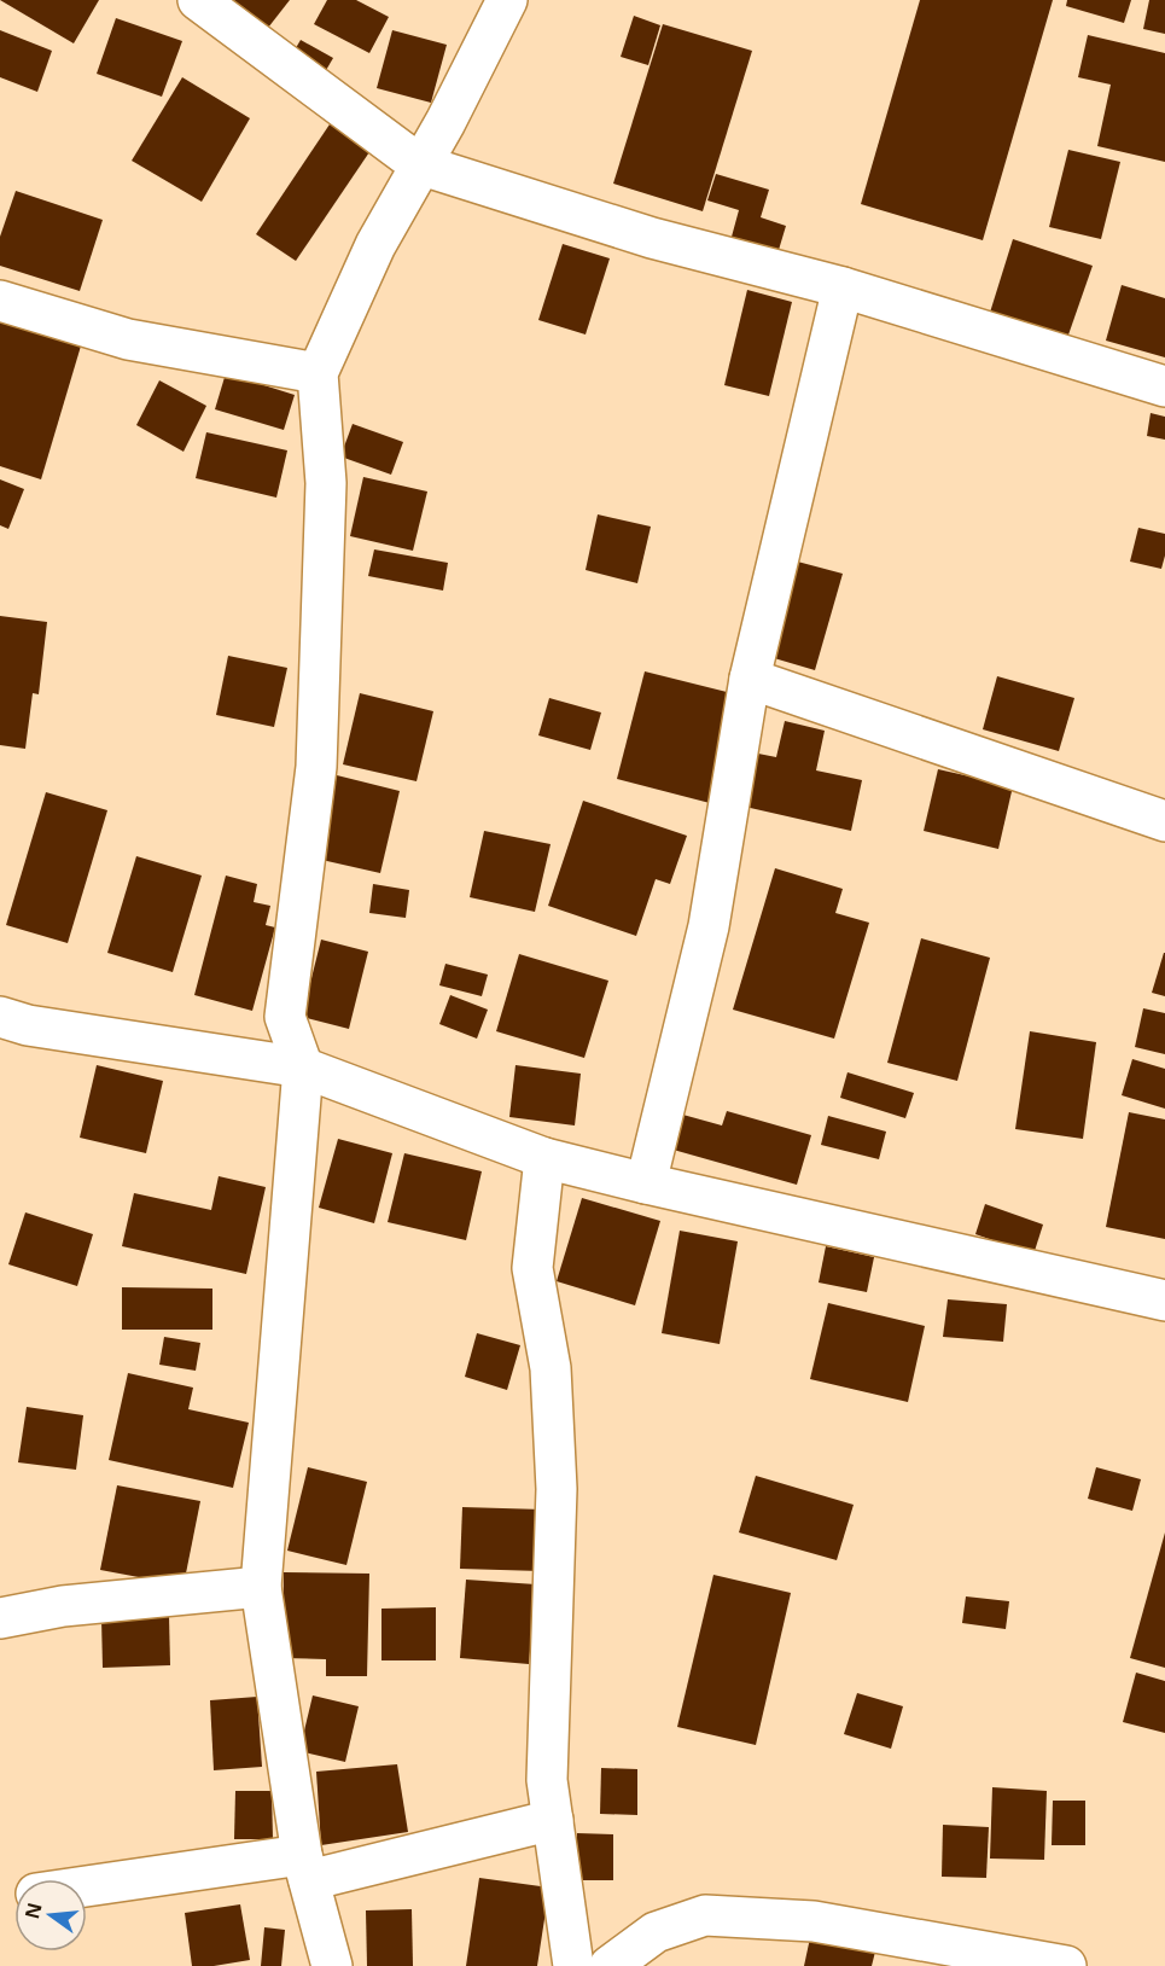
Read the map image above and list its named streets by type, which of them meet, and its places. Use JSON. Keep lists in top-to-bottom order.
{
  "north": "left"
}
